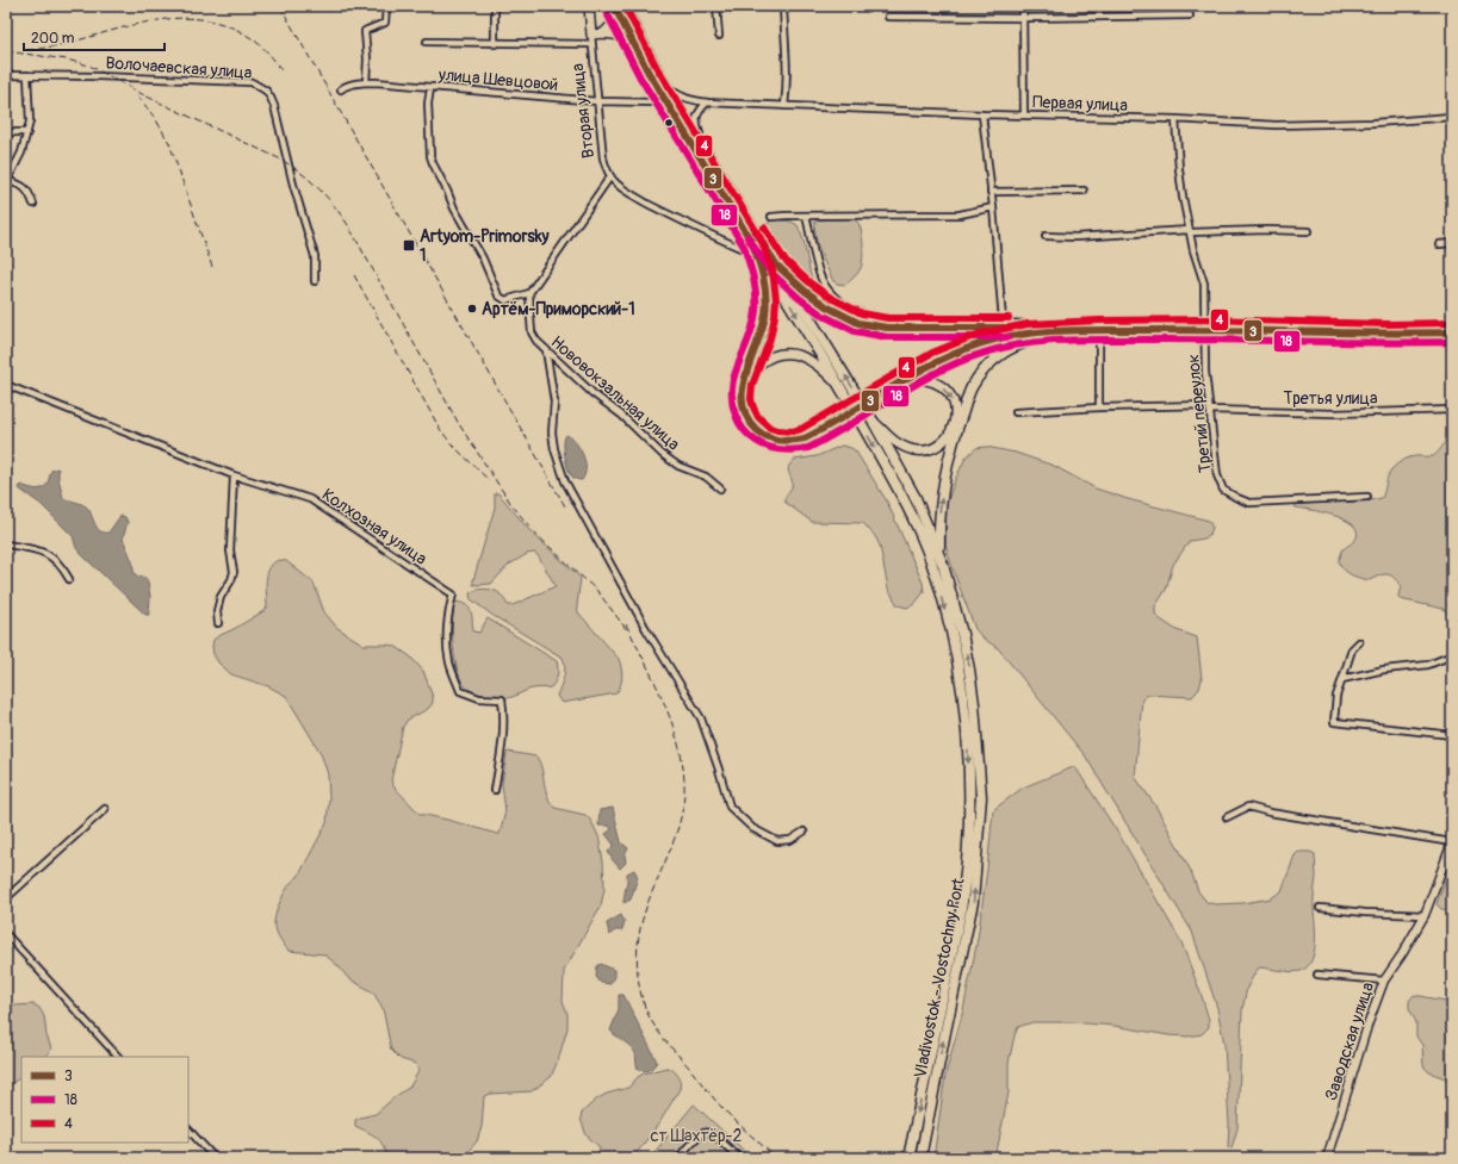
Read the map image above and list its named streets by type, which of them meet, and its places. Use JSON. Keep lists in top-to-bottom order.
{
  "streets": {
    "highway": ["Vladivostok - Vostochny Port"],
    "main road": ["Вторая улица"],
    "street": [
      "Волочаевская улица",
      "улица Шевцовой",
      "Первая улица",
      "Нововокзальная улица",
      "Третья улица",
      "Третий переулок",
      "Колхозная улица",
      "Заводская улица"
    ]
  },
  "crossings": [
    ["улица Шевцовой", "Вторая улица"],
    ["Первая улица", "Третий переулок"],
    ["Первая улица", "Vladivostok - Vostochny Port"],
    ["Третья улица", "Третий переулок"]
  ],
  "parks": ["ст Шахтёр-2"],
  "places": {
    "transit": ["Artyom-Primorsky 1"],
    "other": ["Артём-Приморский-1"]
  },
  "lines": ["transit line 3", "transit line 4", "transit line 18"],
  "legend": ["3", "18", "4"],
  "scale_bar": "200 m"
}
